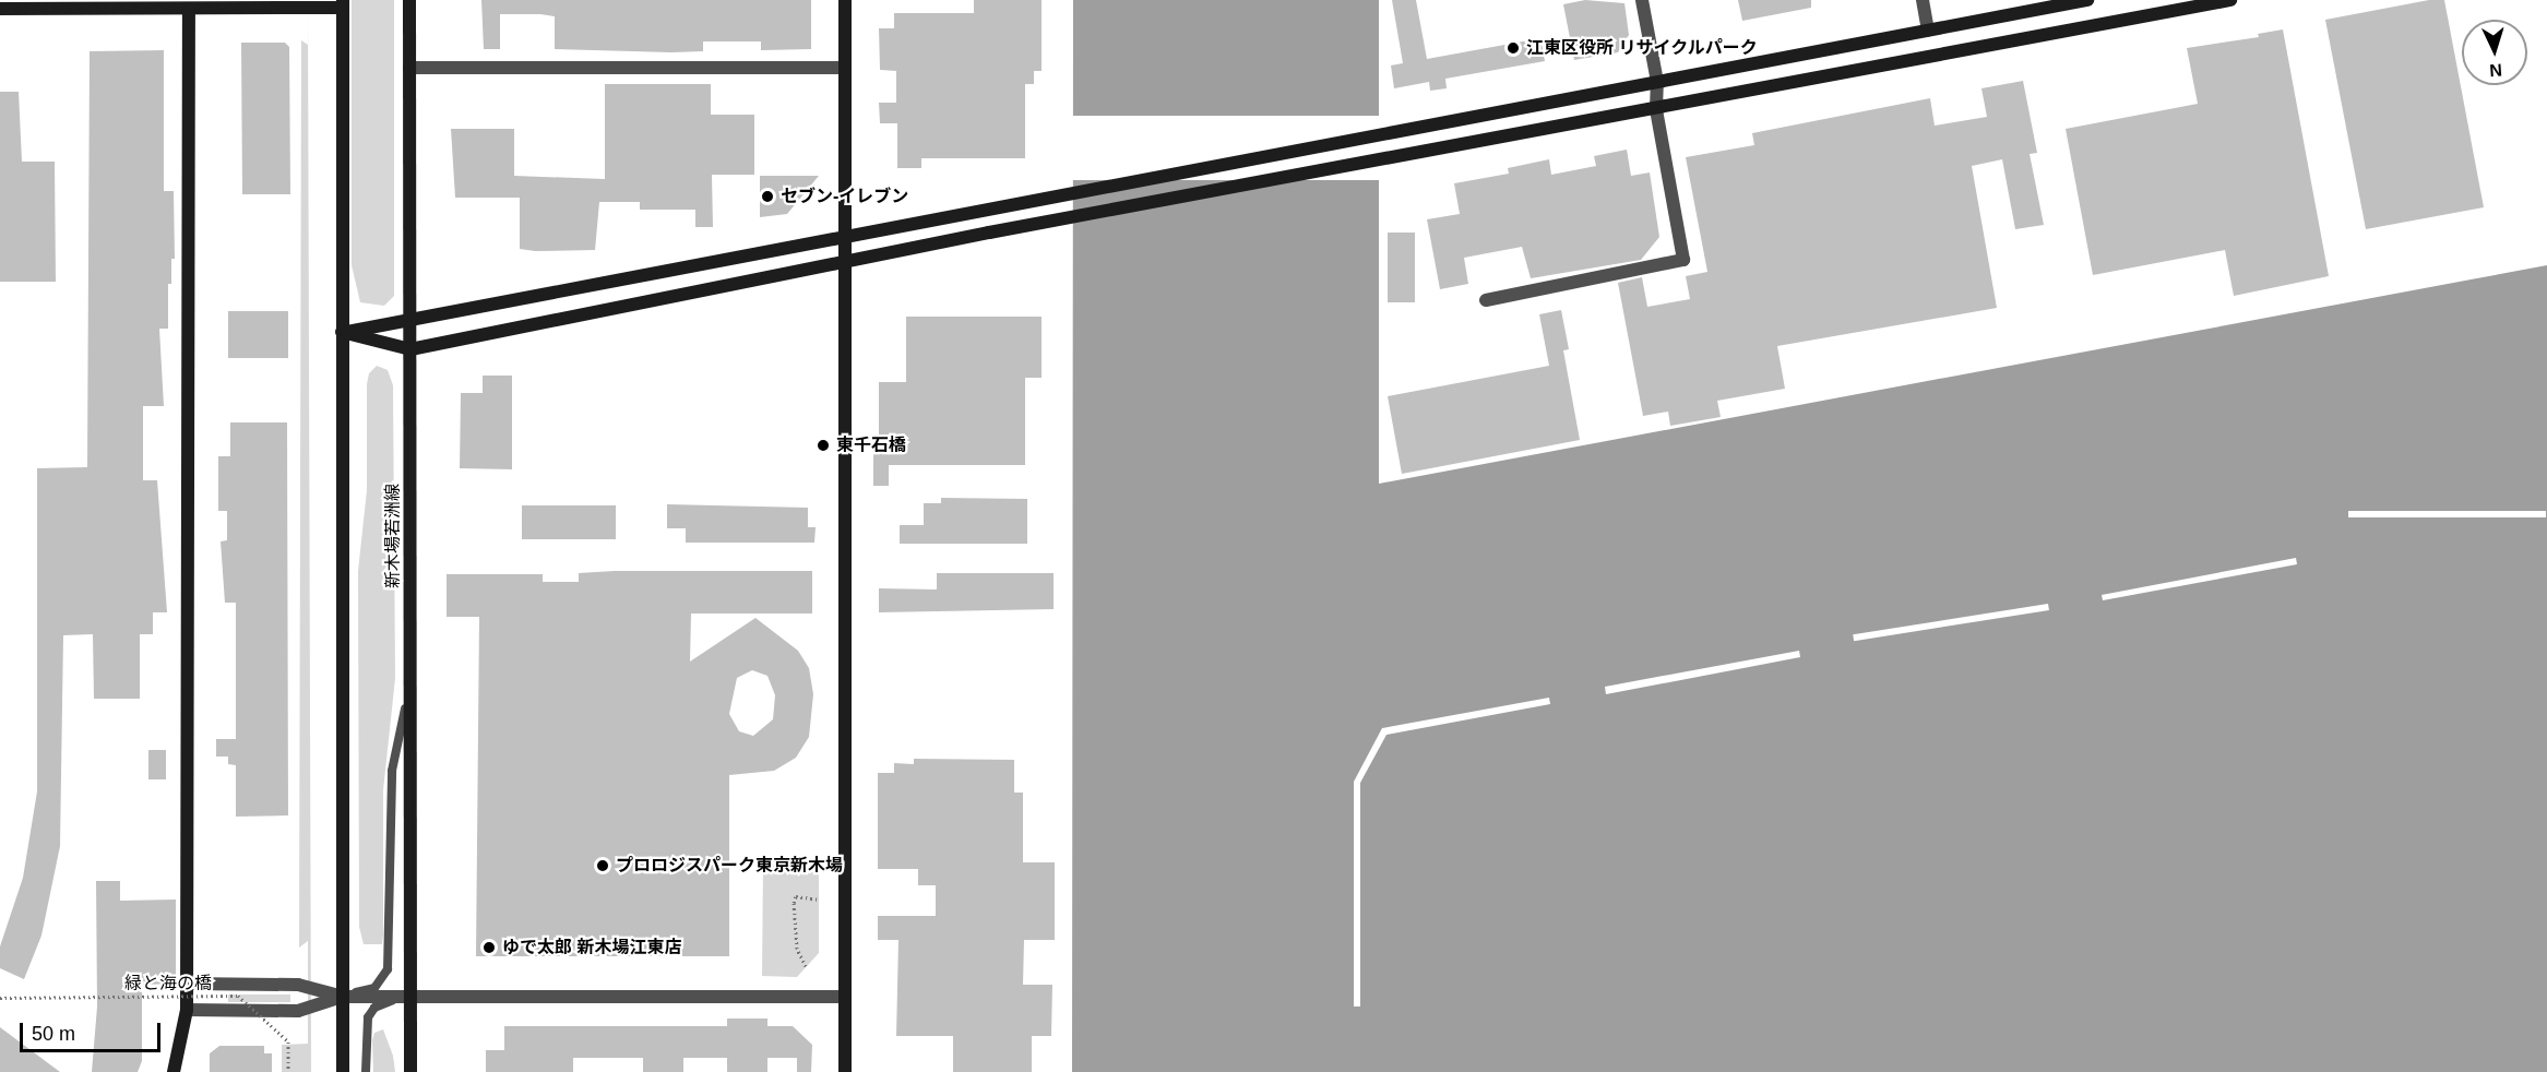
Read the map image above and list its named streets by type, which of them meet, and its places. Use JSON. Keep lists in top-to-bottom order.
{
  "streets": {
    "street": ["新木場若洲線"],
    "path": ["緑と海の橋"]
  },
  "places": [
    "江東区役所 リサイクルパーク",
    "セブン-イレブン",
    "東千石橋",
    "プロロジスパーク東京新木場",
    "ゆで太郎 新木場江東店"
  ],
  "scale_bar": "50 m",
  "north": "bottom"
}
